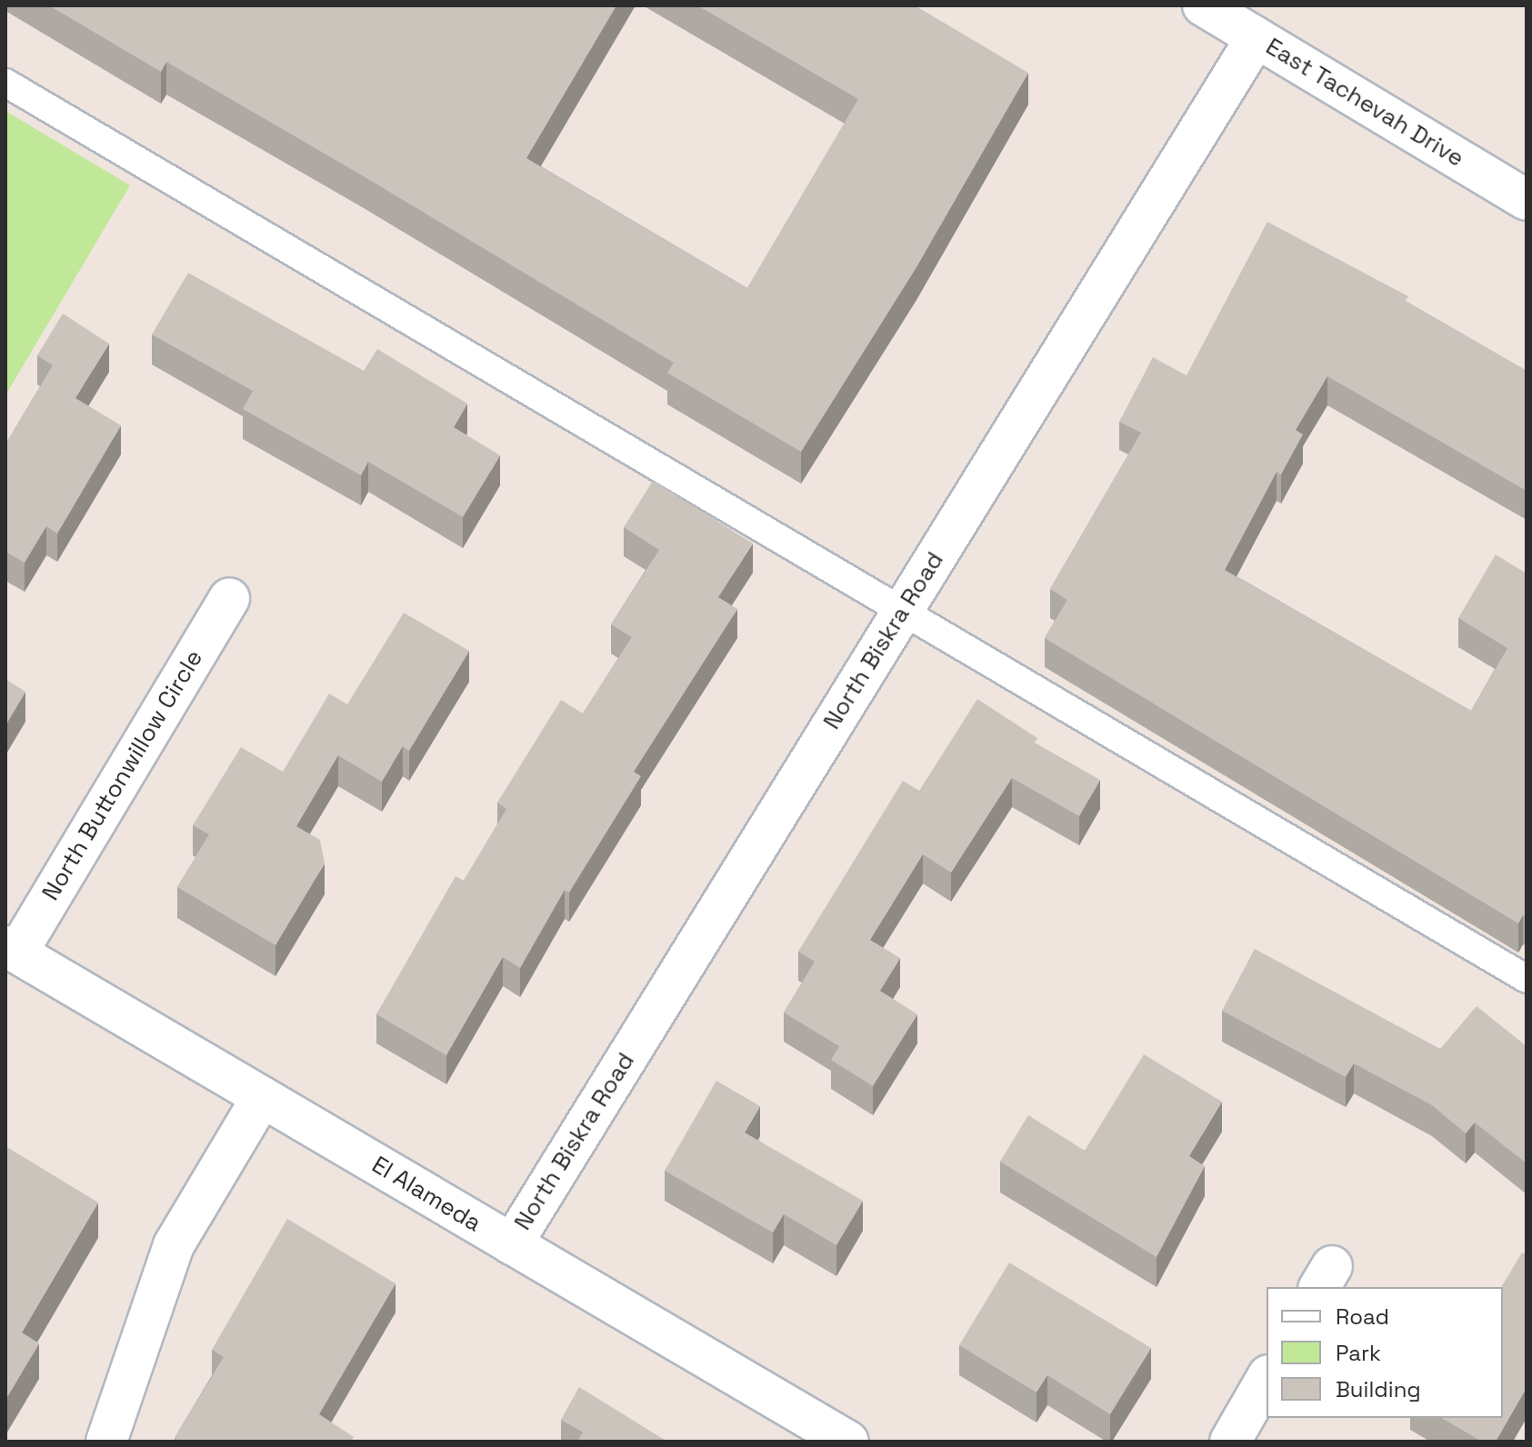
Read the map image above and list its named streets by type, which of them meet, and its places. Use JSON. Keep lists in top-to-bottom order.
{
  "streets": {
    "street": [
      "East Tachevah Drive",
      "North Biskra Road",
      "North Buttonwillow Circle",
      "El Alameda"
    ]
  },
  "crossings": [
    ["East Tachevah Drive", "North Biskra Road"],
    ["North Biskra Road", "El Alameda"],
    ["North Buttonwillow Circle", "El Alameda"]
  ],
  "legend": ["Road", "Park", "Building"]
}
